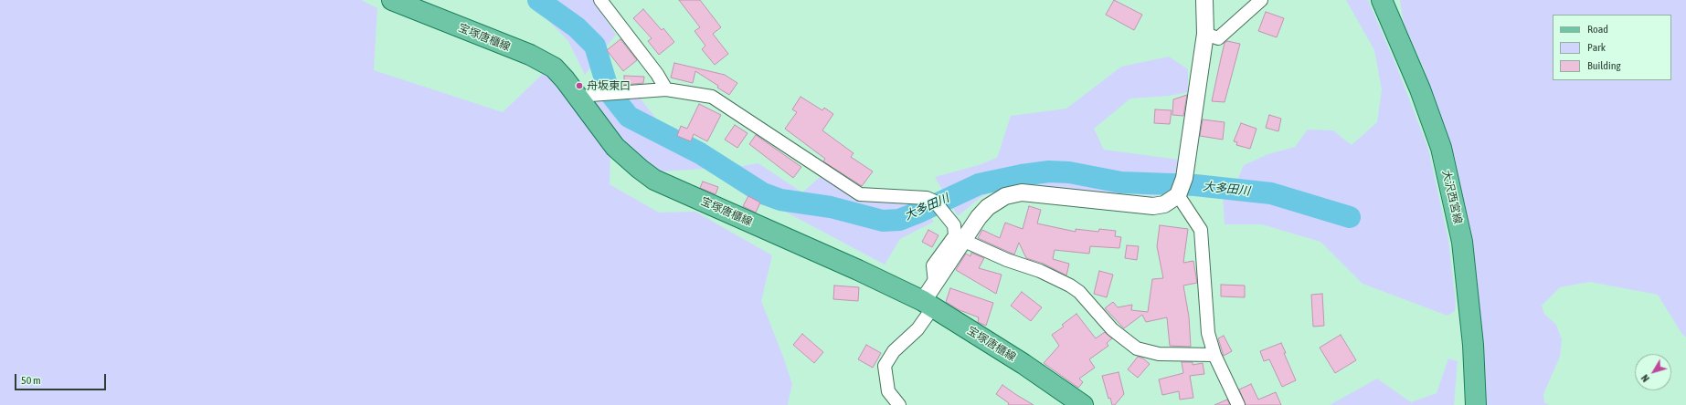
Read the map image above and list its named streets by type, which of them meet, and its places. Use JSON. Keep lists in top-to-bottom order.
{
  "streets": {
    "main road": ["宝塚唐櫃線", "大沢西宮線"]
  },
  "water": ["大多田川"],
  "places": ["舟坂東口"],
  "legend": ["Road", "Park", "Building"],
  "scale_bar": "50 m",
  "north": "bottom left"
}
